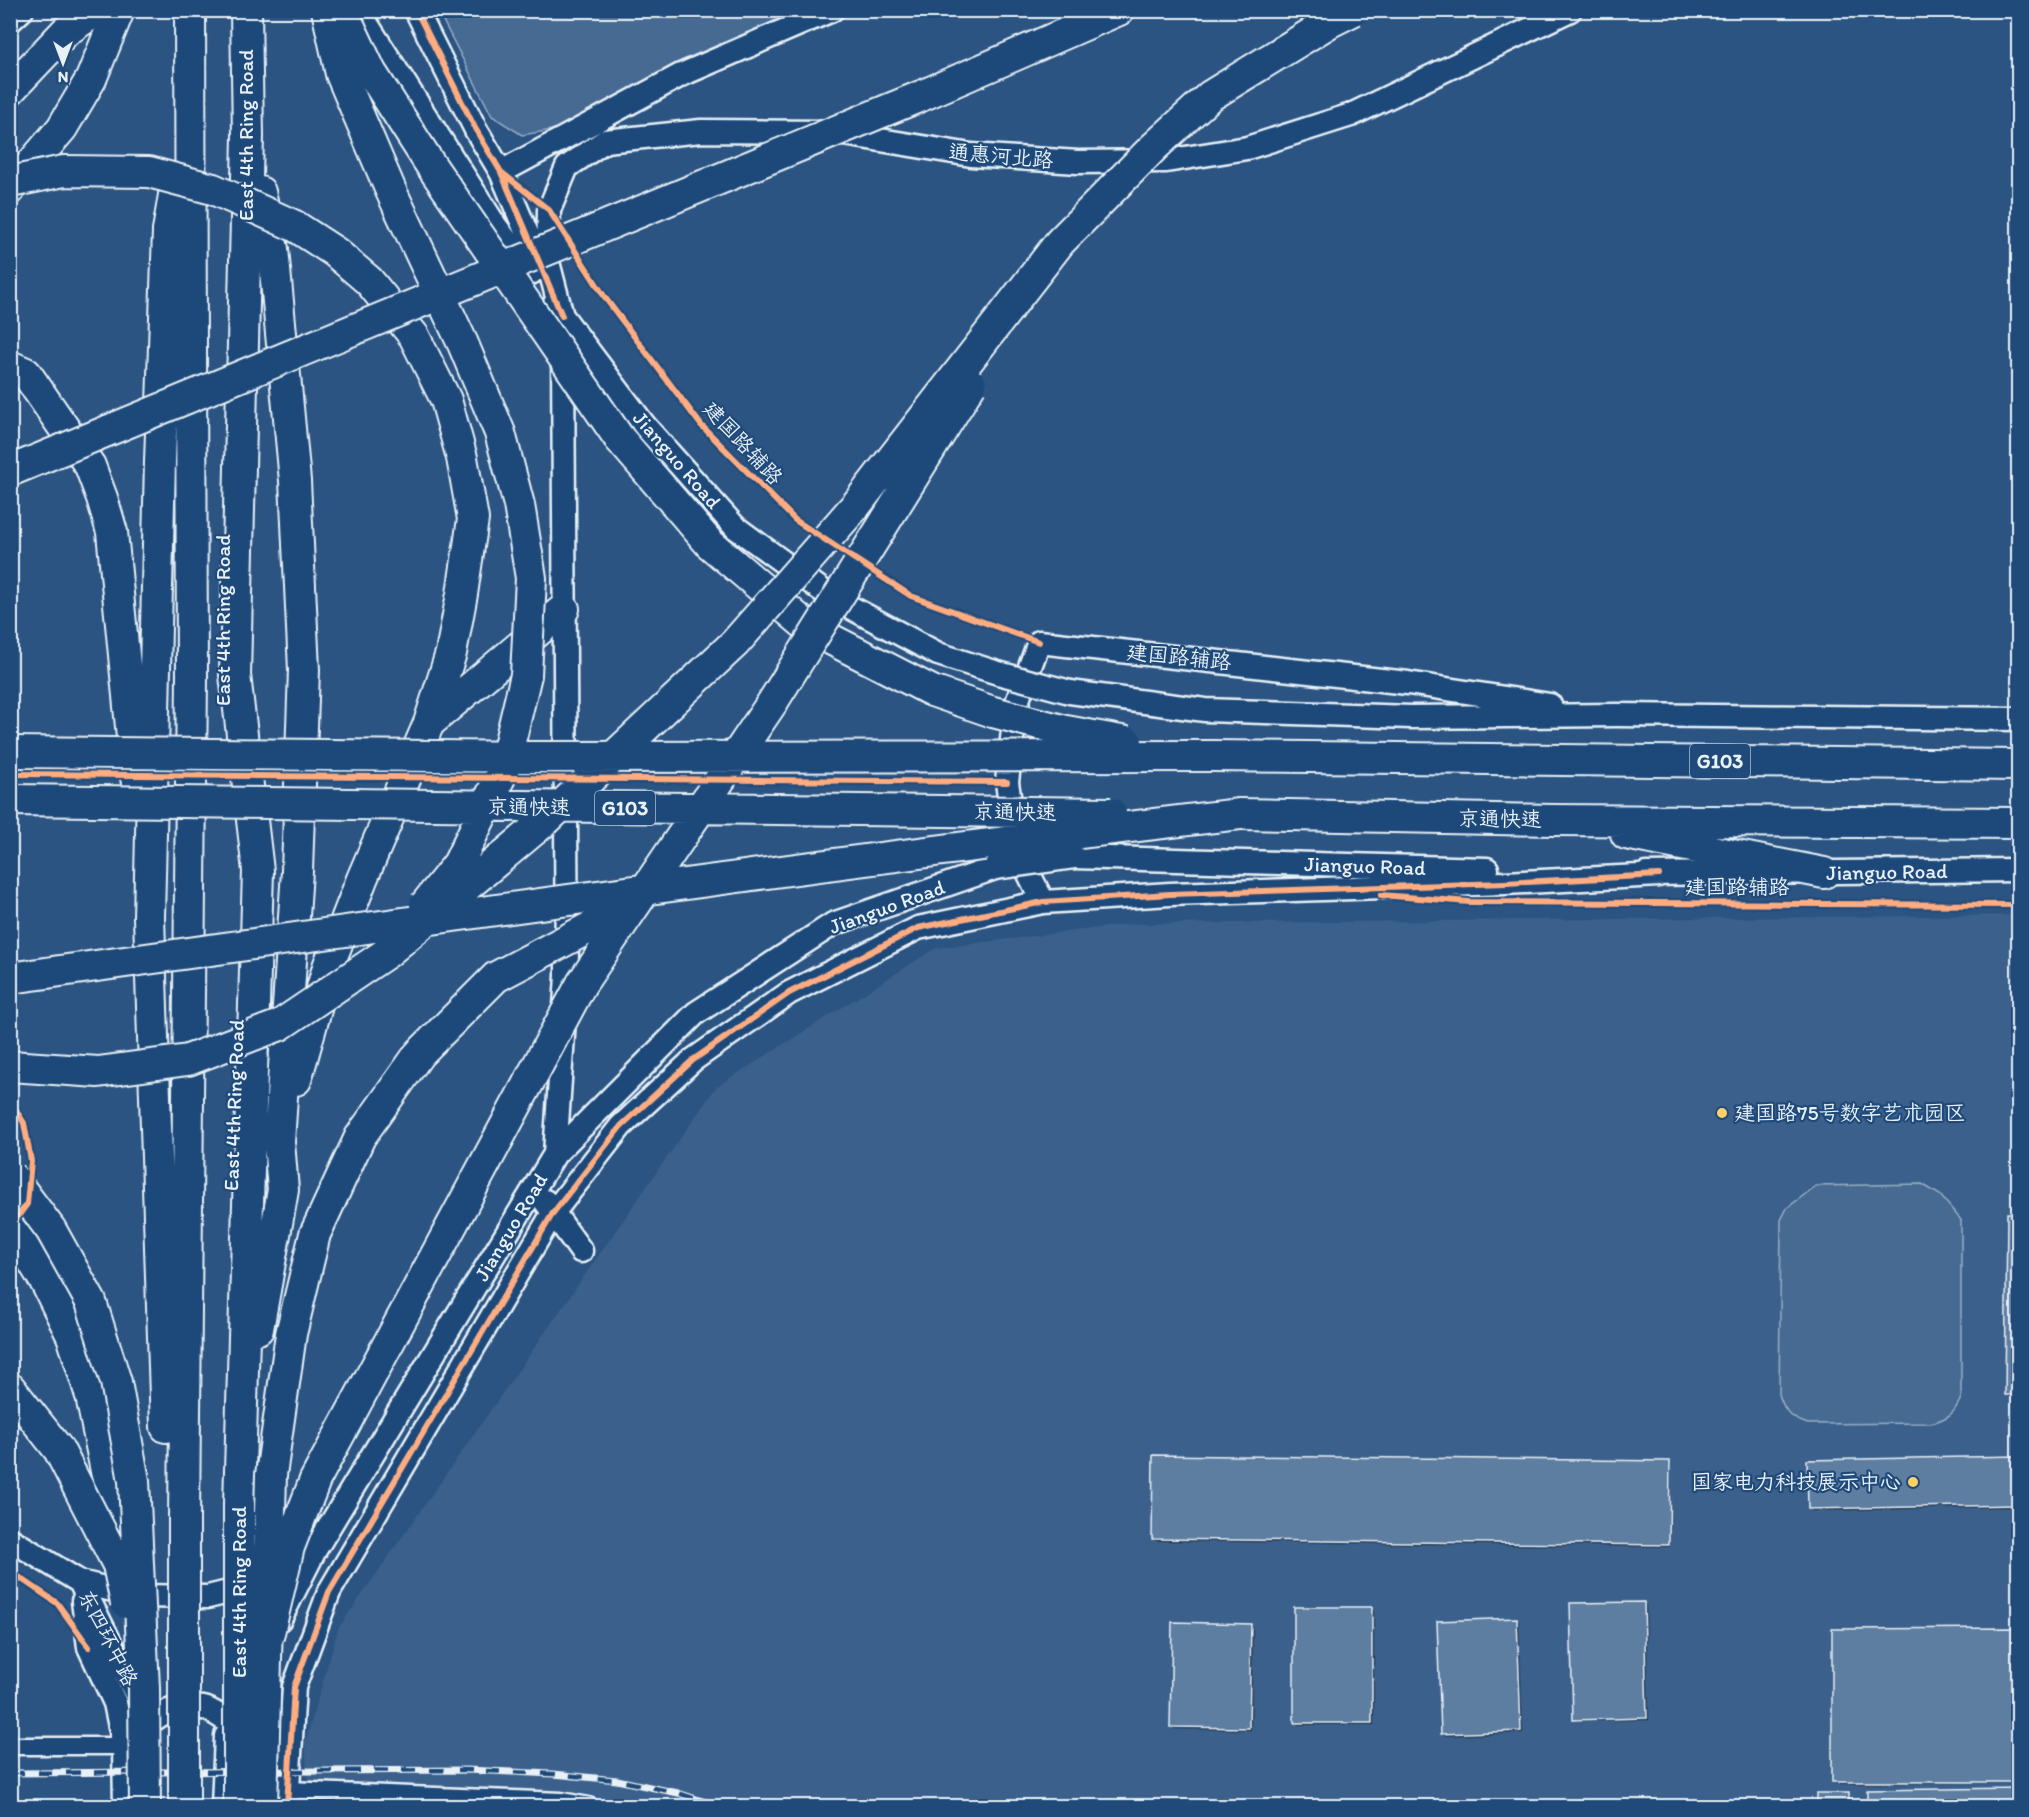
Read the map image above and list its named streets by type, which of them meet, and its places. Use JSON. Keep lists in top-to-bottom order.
{
  "streets": {
    "highway": ["East 4th Ring Road", "G103", "京通快速"],
    "street": [
      "通惠河北路",
      "建国路辅路",
      "Jianguo Road",
      "东四环中路"
    ]
  },
  "crossings": [
    ["通惠河北路", "Jianguo Road"],
    ["建国路辅路", "Jianguo Road"],
    ["Jianguo Road", "东四环中路"]
  ],
  "places": ["建国路75号数字艺术园区", "国家电力科技展示中心"],
  "north": "bottom"
}
